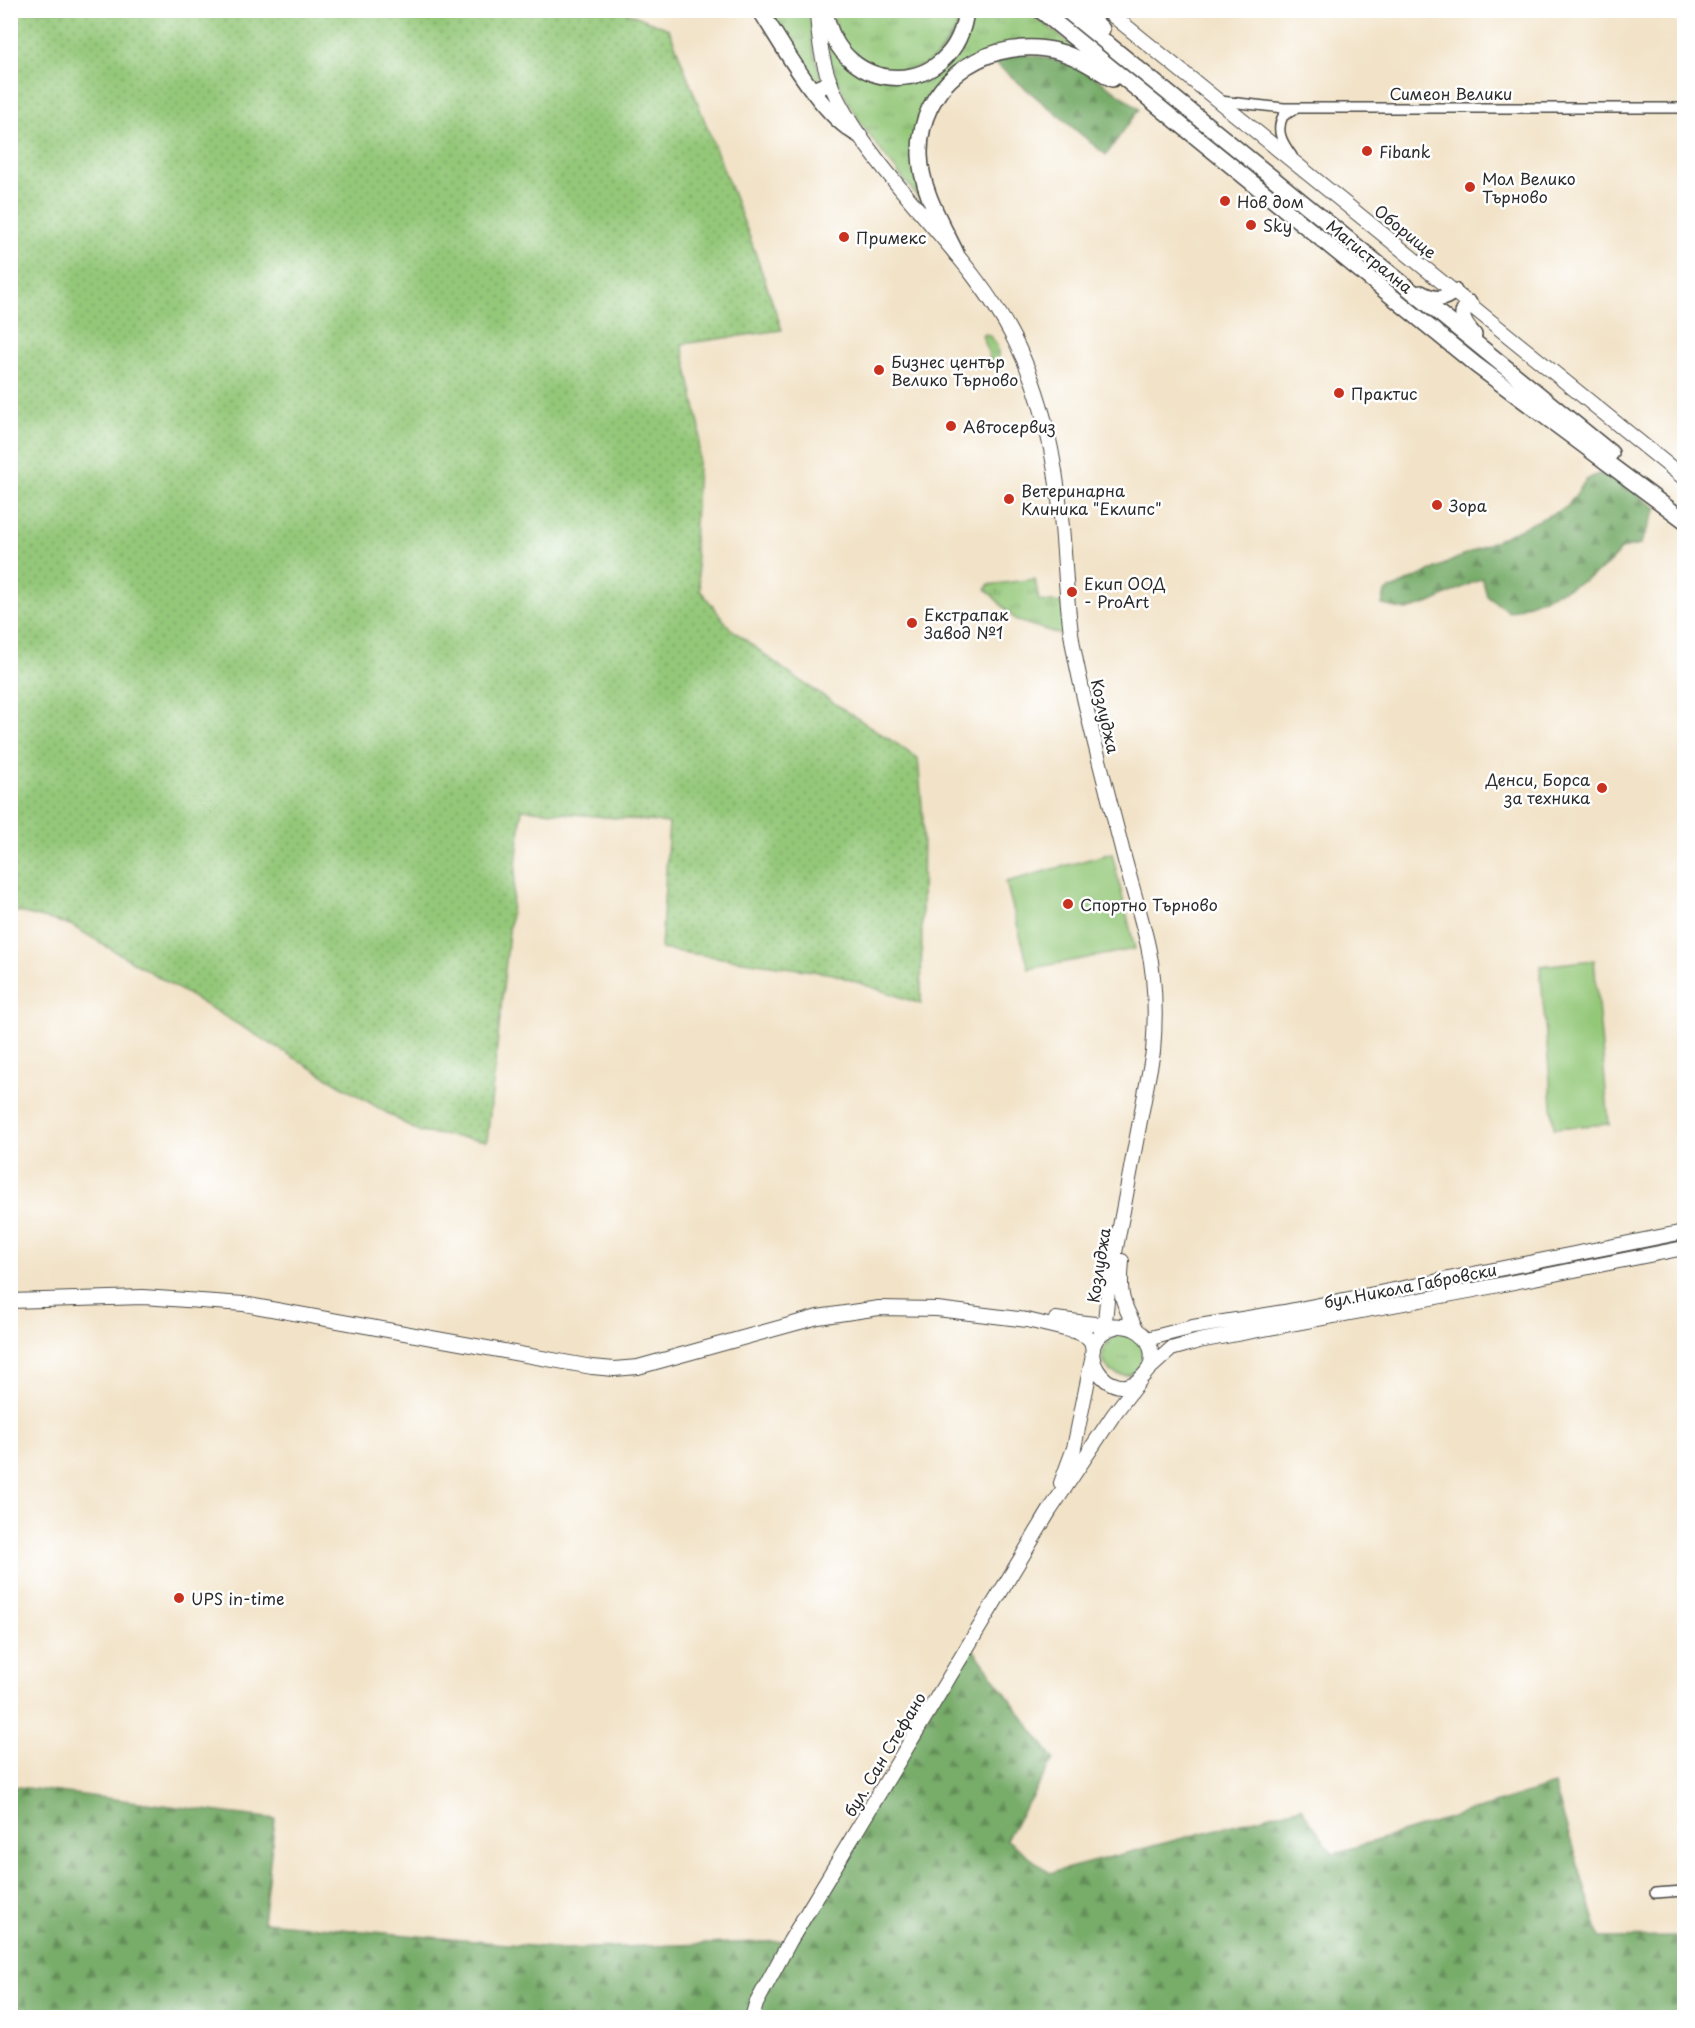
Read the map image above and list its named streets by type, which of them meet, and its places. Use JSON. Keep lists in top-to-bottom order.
{
  "streets": {
    "main road": ["Магистрална"],
    "street": [
      "Симеон Велики",
      "Оборище",
      "Козлуджа",
      "бул.Никола Габровски",
      "бул. Сан Стефано"
    ]
  },
  "crossings": [
    ["Симеон Велики", "Оборище"],
    ["Козлуджа", "бул.Никола Габровски"],
    ["Козлуджа", "бул. Сан Стефано"],
    ["бул.Никола Габровски", "бул. Сан Стефано"]
  ],
  "places": [
    "Fibank",
    "Мол Велико Търново",
    "Нов дом",
    "Sky",
    "Примекс",
    "Бизнес център Велико Търново",
    "Практис",
    "Автосервиз",
    "Ветеринарна Клиника \"Еклипс\"",
    "Зора",
    "Екип ООД - ProArt",
    "Екстрапак Завод №1",
    "Денси, Борса за техника",
    "Спортно Търново",
    "UPS in-time"
  ]
}
